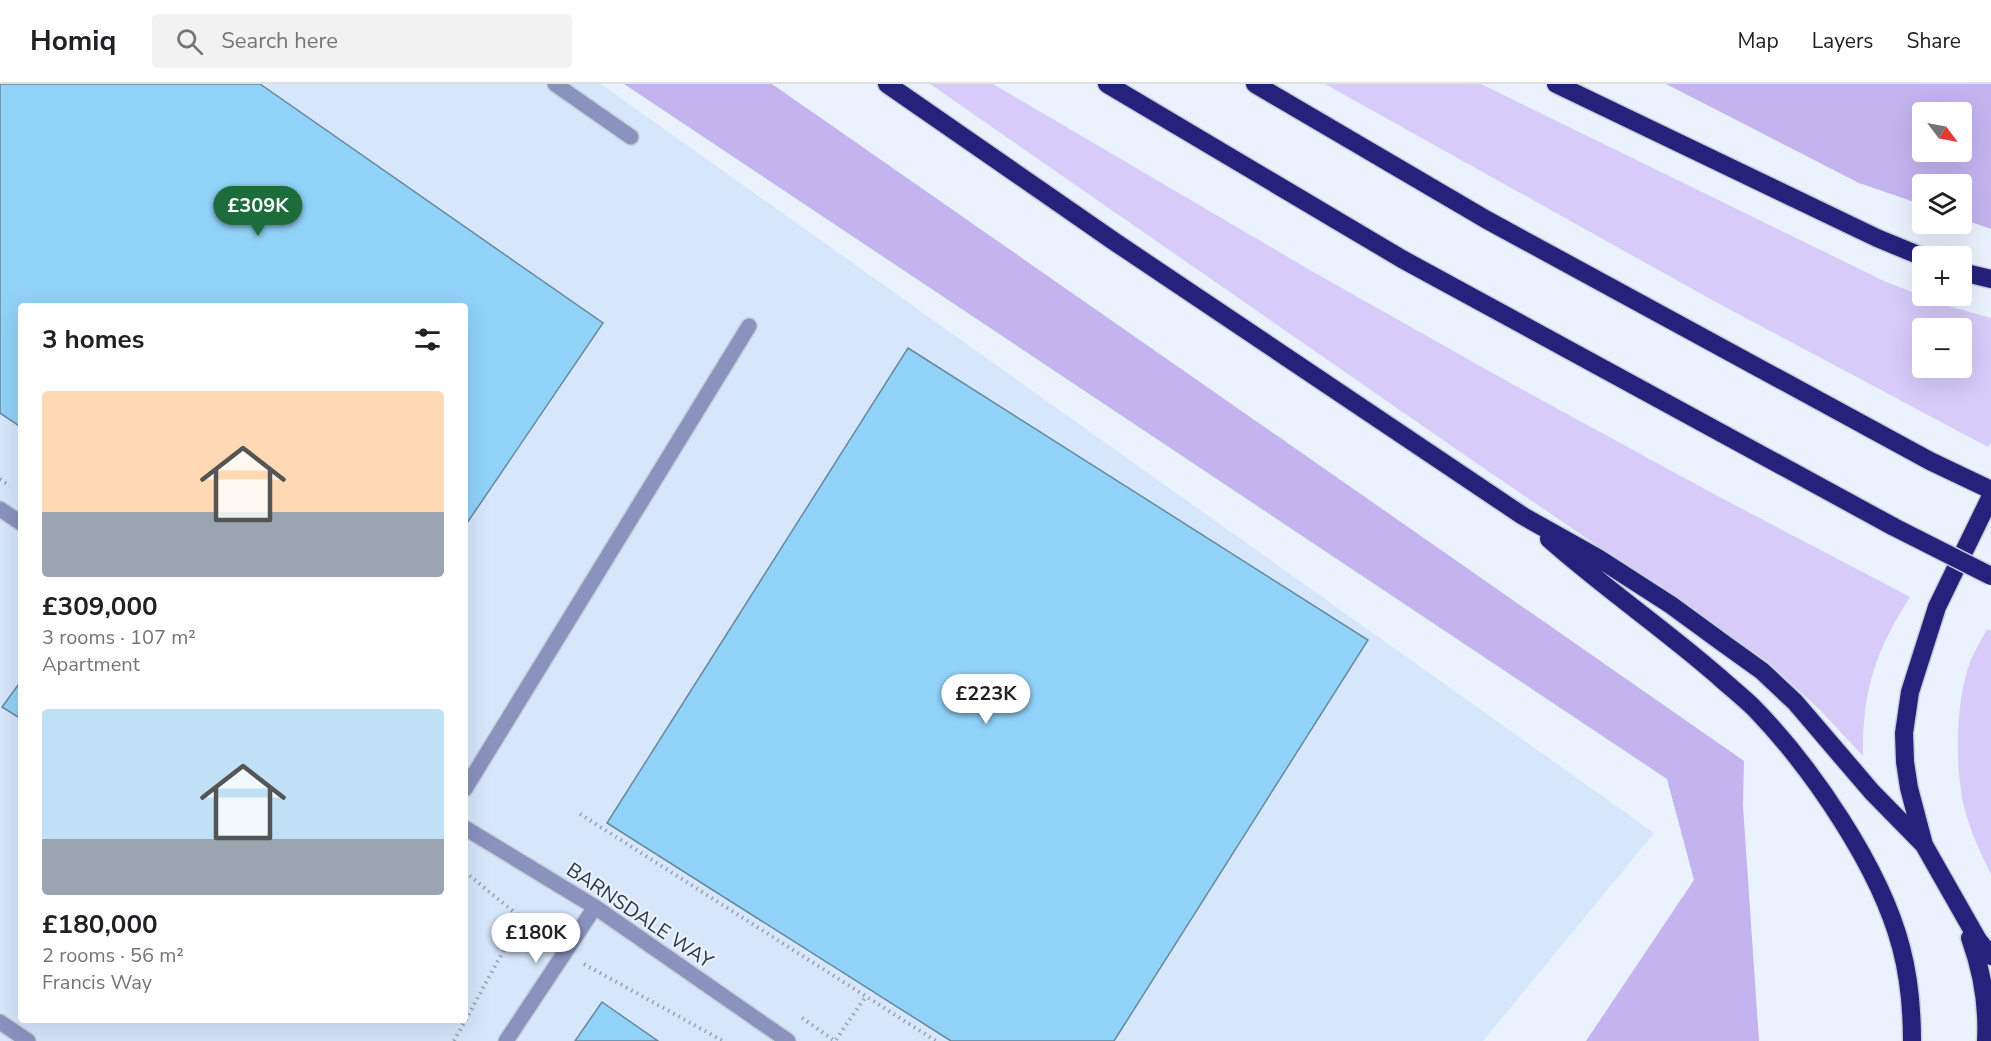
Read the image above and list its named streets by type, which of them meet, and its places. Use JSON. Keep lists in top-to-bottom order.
{
  "streets": {
    "street": ["BARNSDALE WAY"]
  },
  "north": "bottom right",
  "page": {
    "header": "Homiq",
    "search": "Search here",
    "nav": ["Map", "Layers", "Share"],
    "map_buttons": ["+", "−"],
    "price": ["£309K", "£223K", "£180K"],
    "heading": "3 homes",
    "list": [
      {
        "name": "£309,000",
        "note": "3 rooms · 107 m² · Apartment"
      },
      {
        "name": "£180,000",
        "note": "2 rooms · 56 m² · Francis Way"
      }
    ]
  }
}
